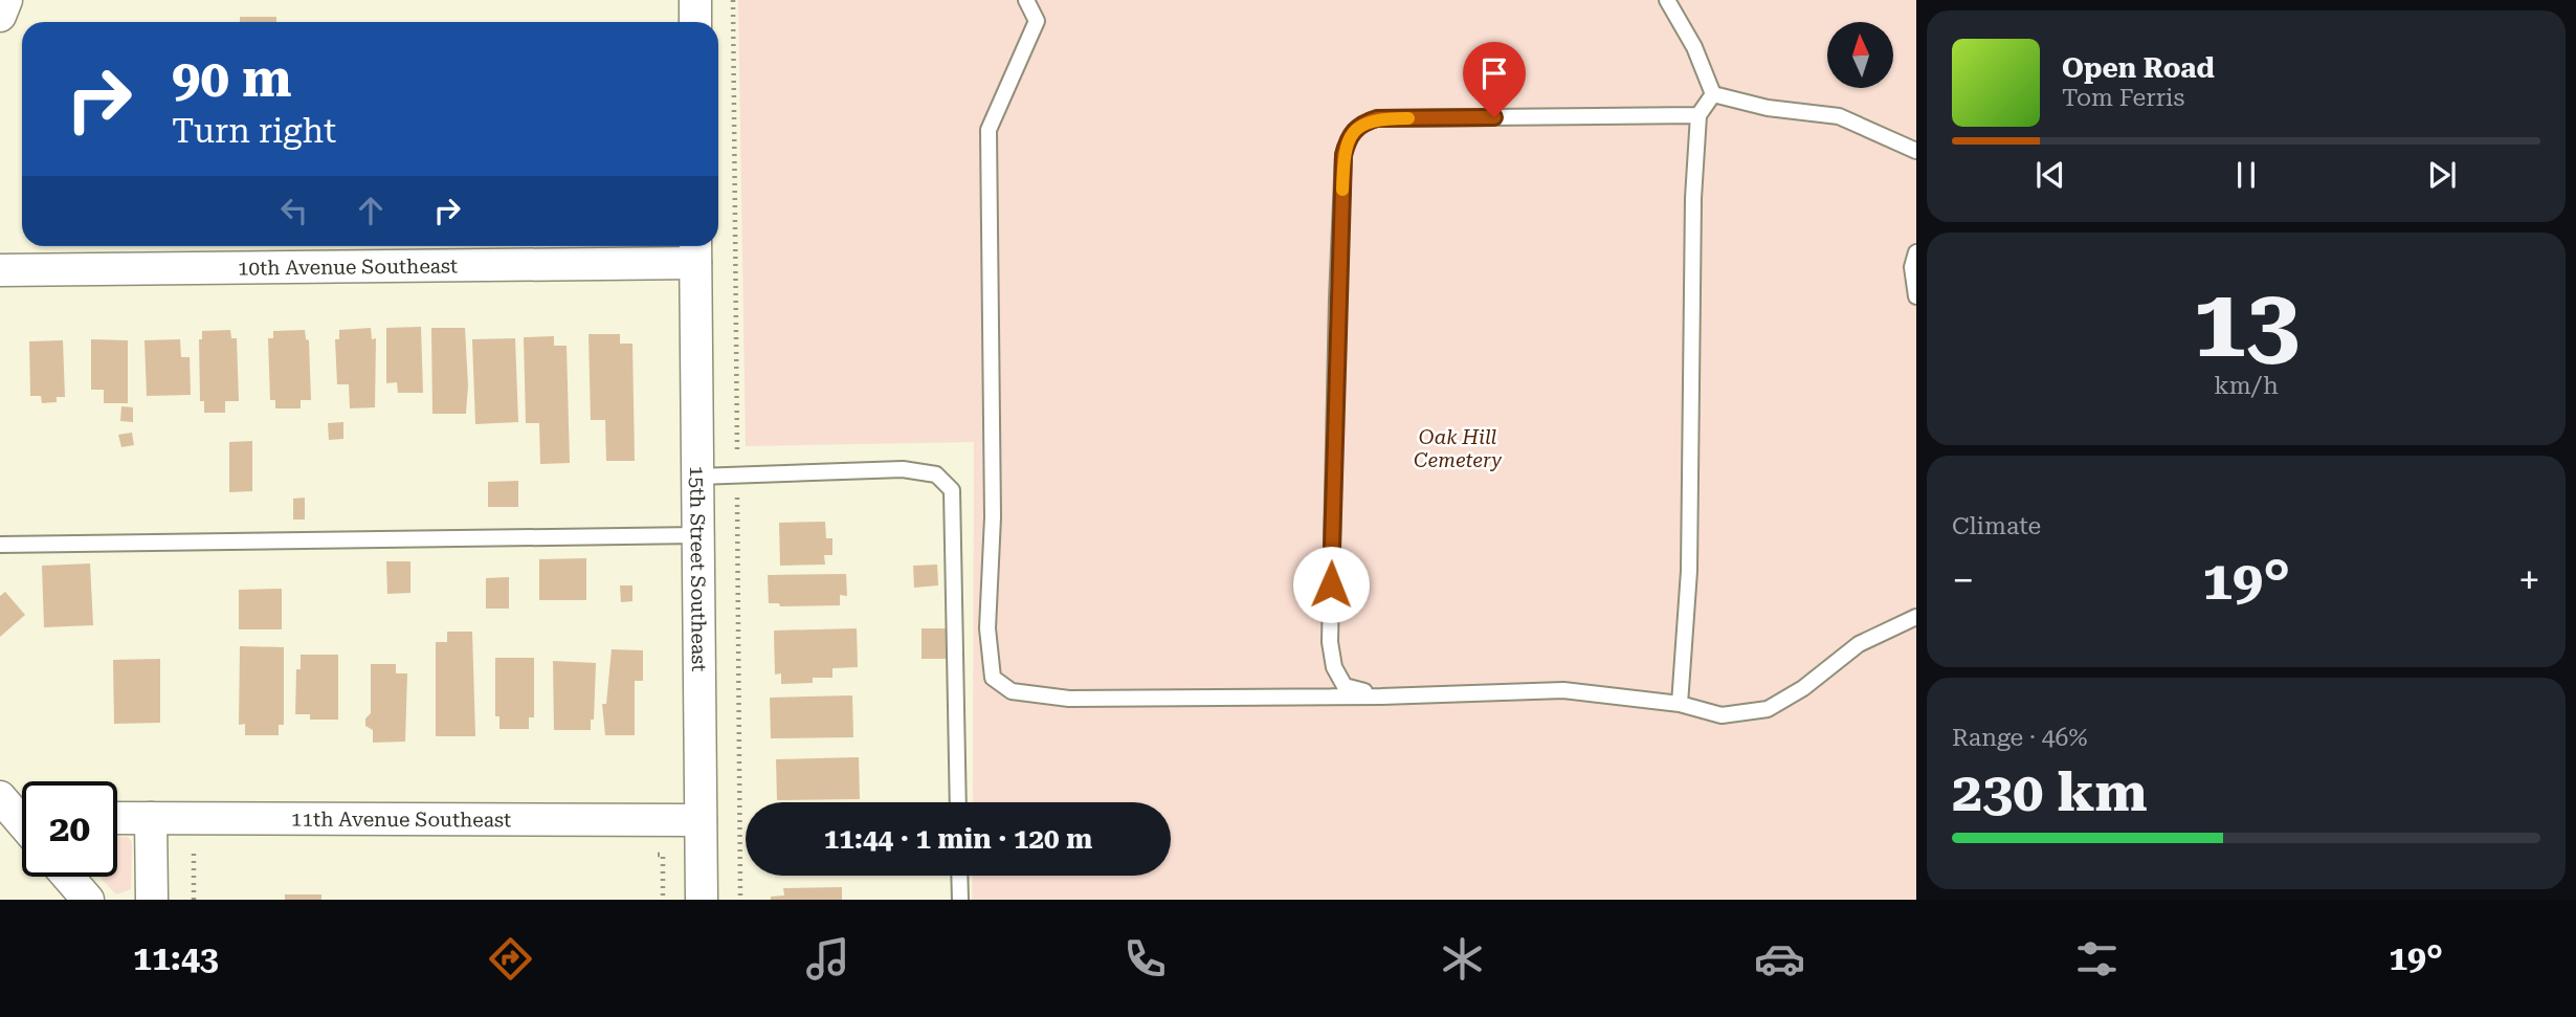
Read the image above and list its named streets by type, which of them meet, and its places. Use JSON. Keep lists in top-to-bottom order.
{
  "streets": {
    "street": ["10th Avenue Southeast", "15th Street Southeast", "11th Avenue Southeast"]
  },
  "crossings": [
    ["10th Avenue Southeast", "15th Street Southeast"],
    ["15th Street Southeast", "11th Avenue Southeast"]
  ],
  "parks": ["Oak Hill Cemetery"],
  "north": "top",
  "page": {
    "turn": ["90 m", "Turn right"],
    "song": ["Open Road", "Tom Ferris"],
    "tile": [
      ["13", "km/h"],
      "Climate",
      ["Range · 46%", "230 km"]
    ],
    "heat": ["−", "19°", "+"],
    "limit": "20",
    "trip": "11:44 · 1 min · 120 m",
    "tabs": ["11:43", "19°"]
  }
}
